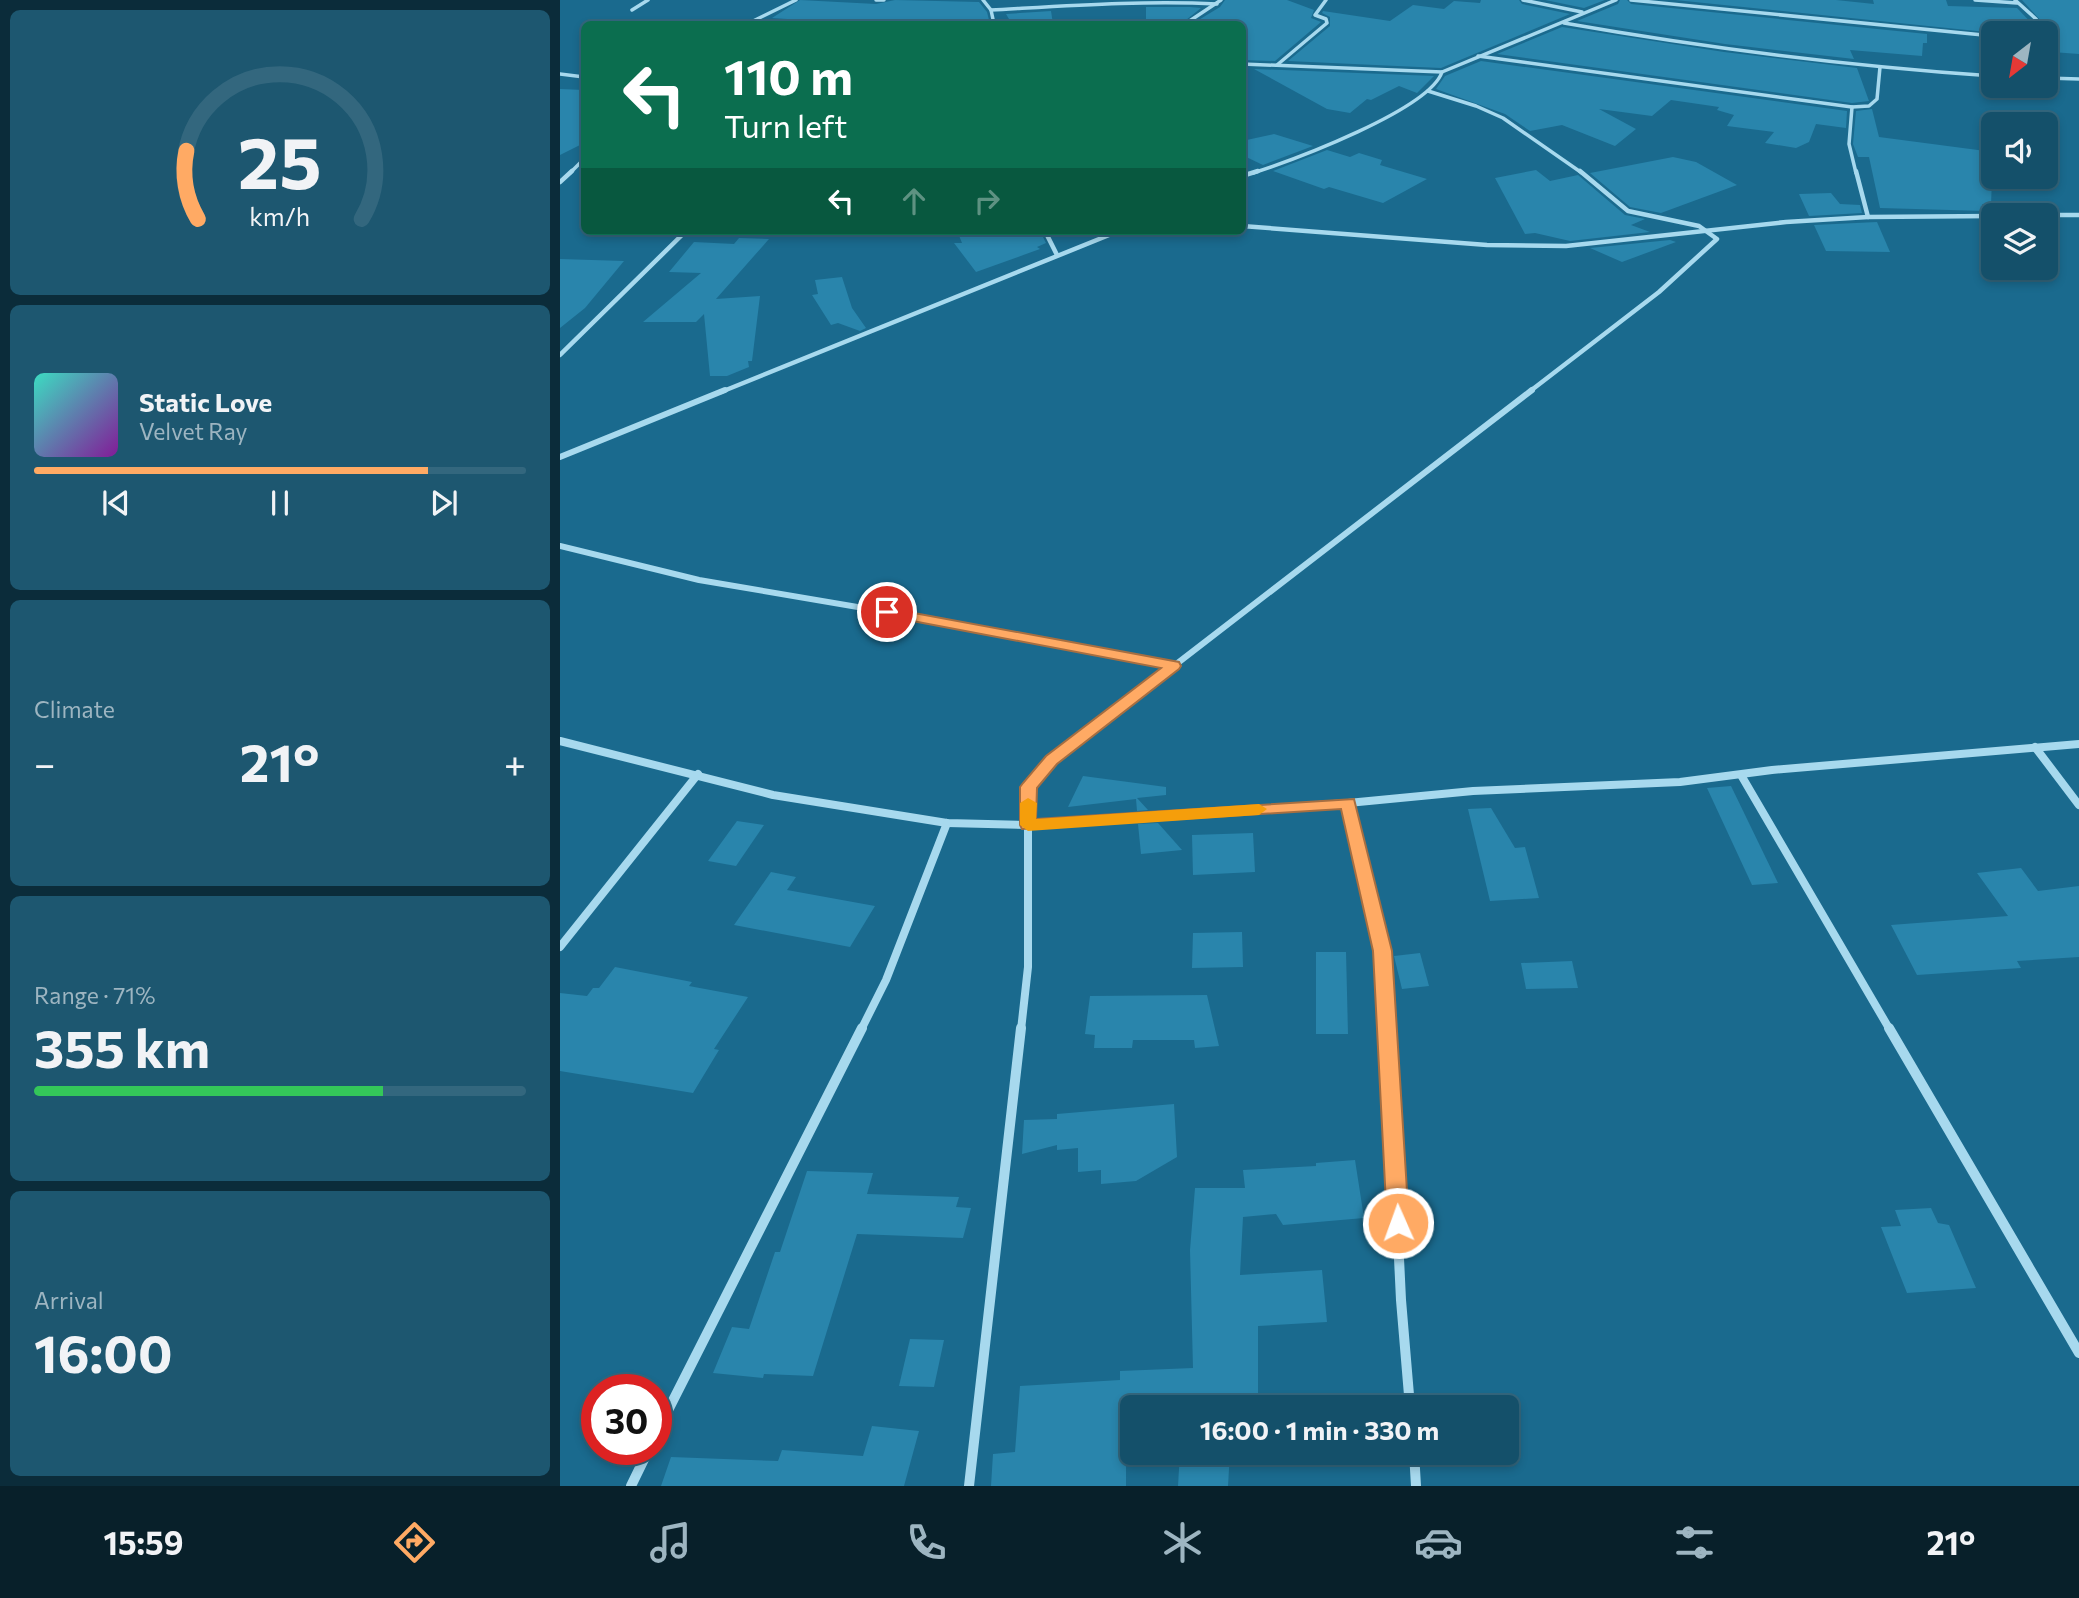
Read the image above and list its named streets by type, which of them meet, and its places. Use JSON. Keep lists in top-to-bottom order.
{
  "north": "bottom left",
  "page": {
    "turn": ["110 m", "Turn left"],
    "song": ["Static Love", "Velvet Ray"],
    "tile": [
      "Climate",
      ["Range · 71%", "355 km"],
      ["Arrival", "16:00"]
    ],
    "heat": ["−", "21°", "+"],
    "limit": "30",
    "trip": "16:00 · 1 min · 330 m",
    "tabs": ["15:59", "21°"],
    "gauge": ["25", "km/h"]
  }
}
